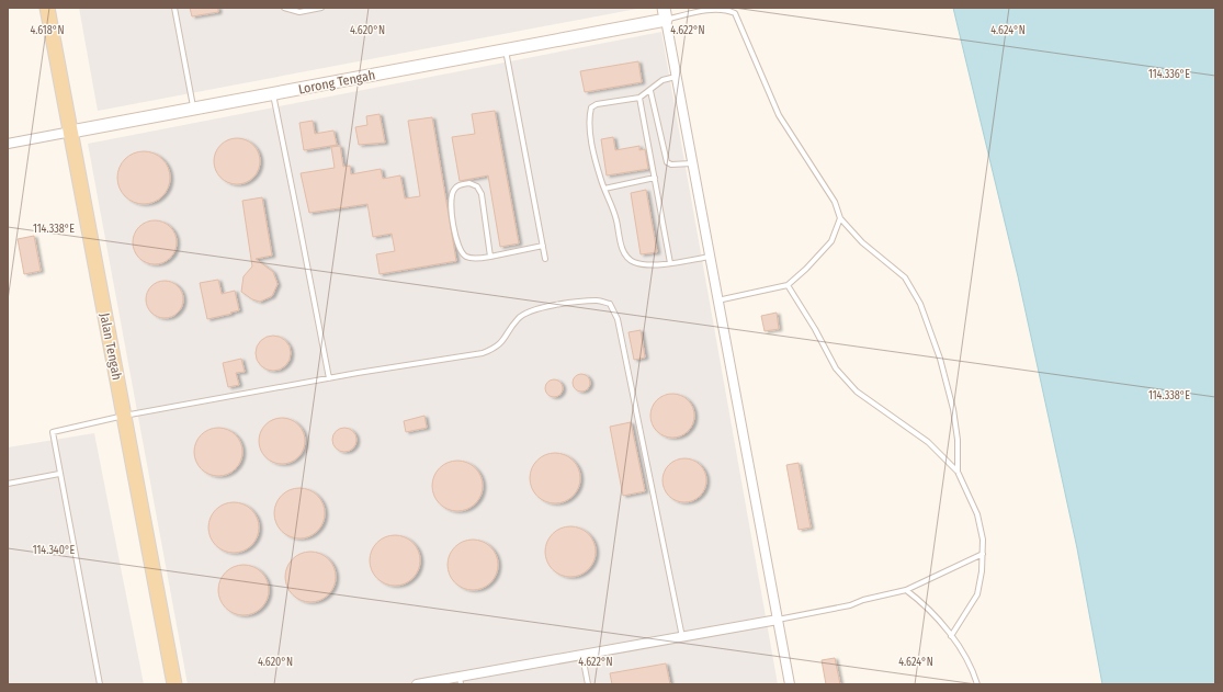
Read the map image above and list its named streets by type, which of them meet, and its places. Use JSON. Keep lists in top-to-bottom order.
{
  "streets": {
    "main road": ["Jalan Tengah"],
    "street": ["Lorong Tengah"]
  },
  "crossings": [
    ["Lorong Tengah", "Jalan Tengah"]
  ],
  "coordinates": [
    "4.618°N",
    "4.620°N",
    "4.622°N",
    "4.624°N",
    "114.336°E",
    "114.338°E",
    "114.340°E"
  ]
}
